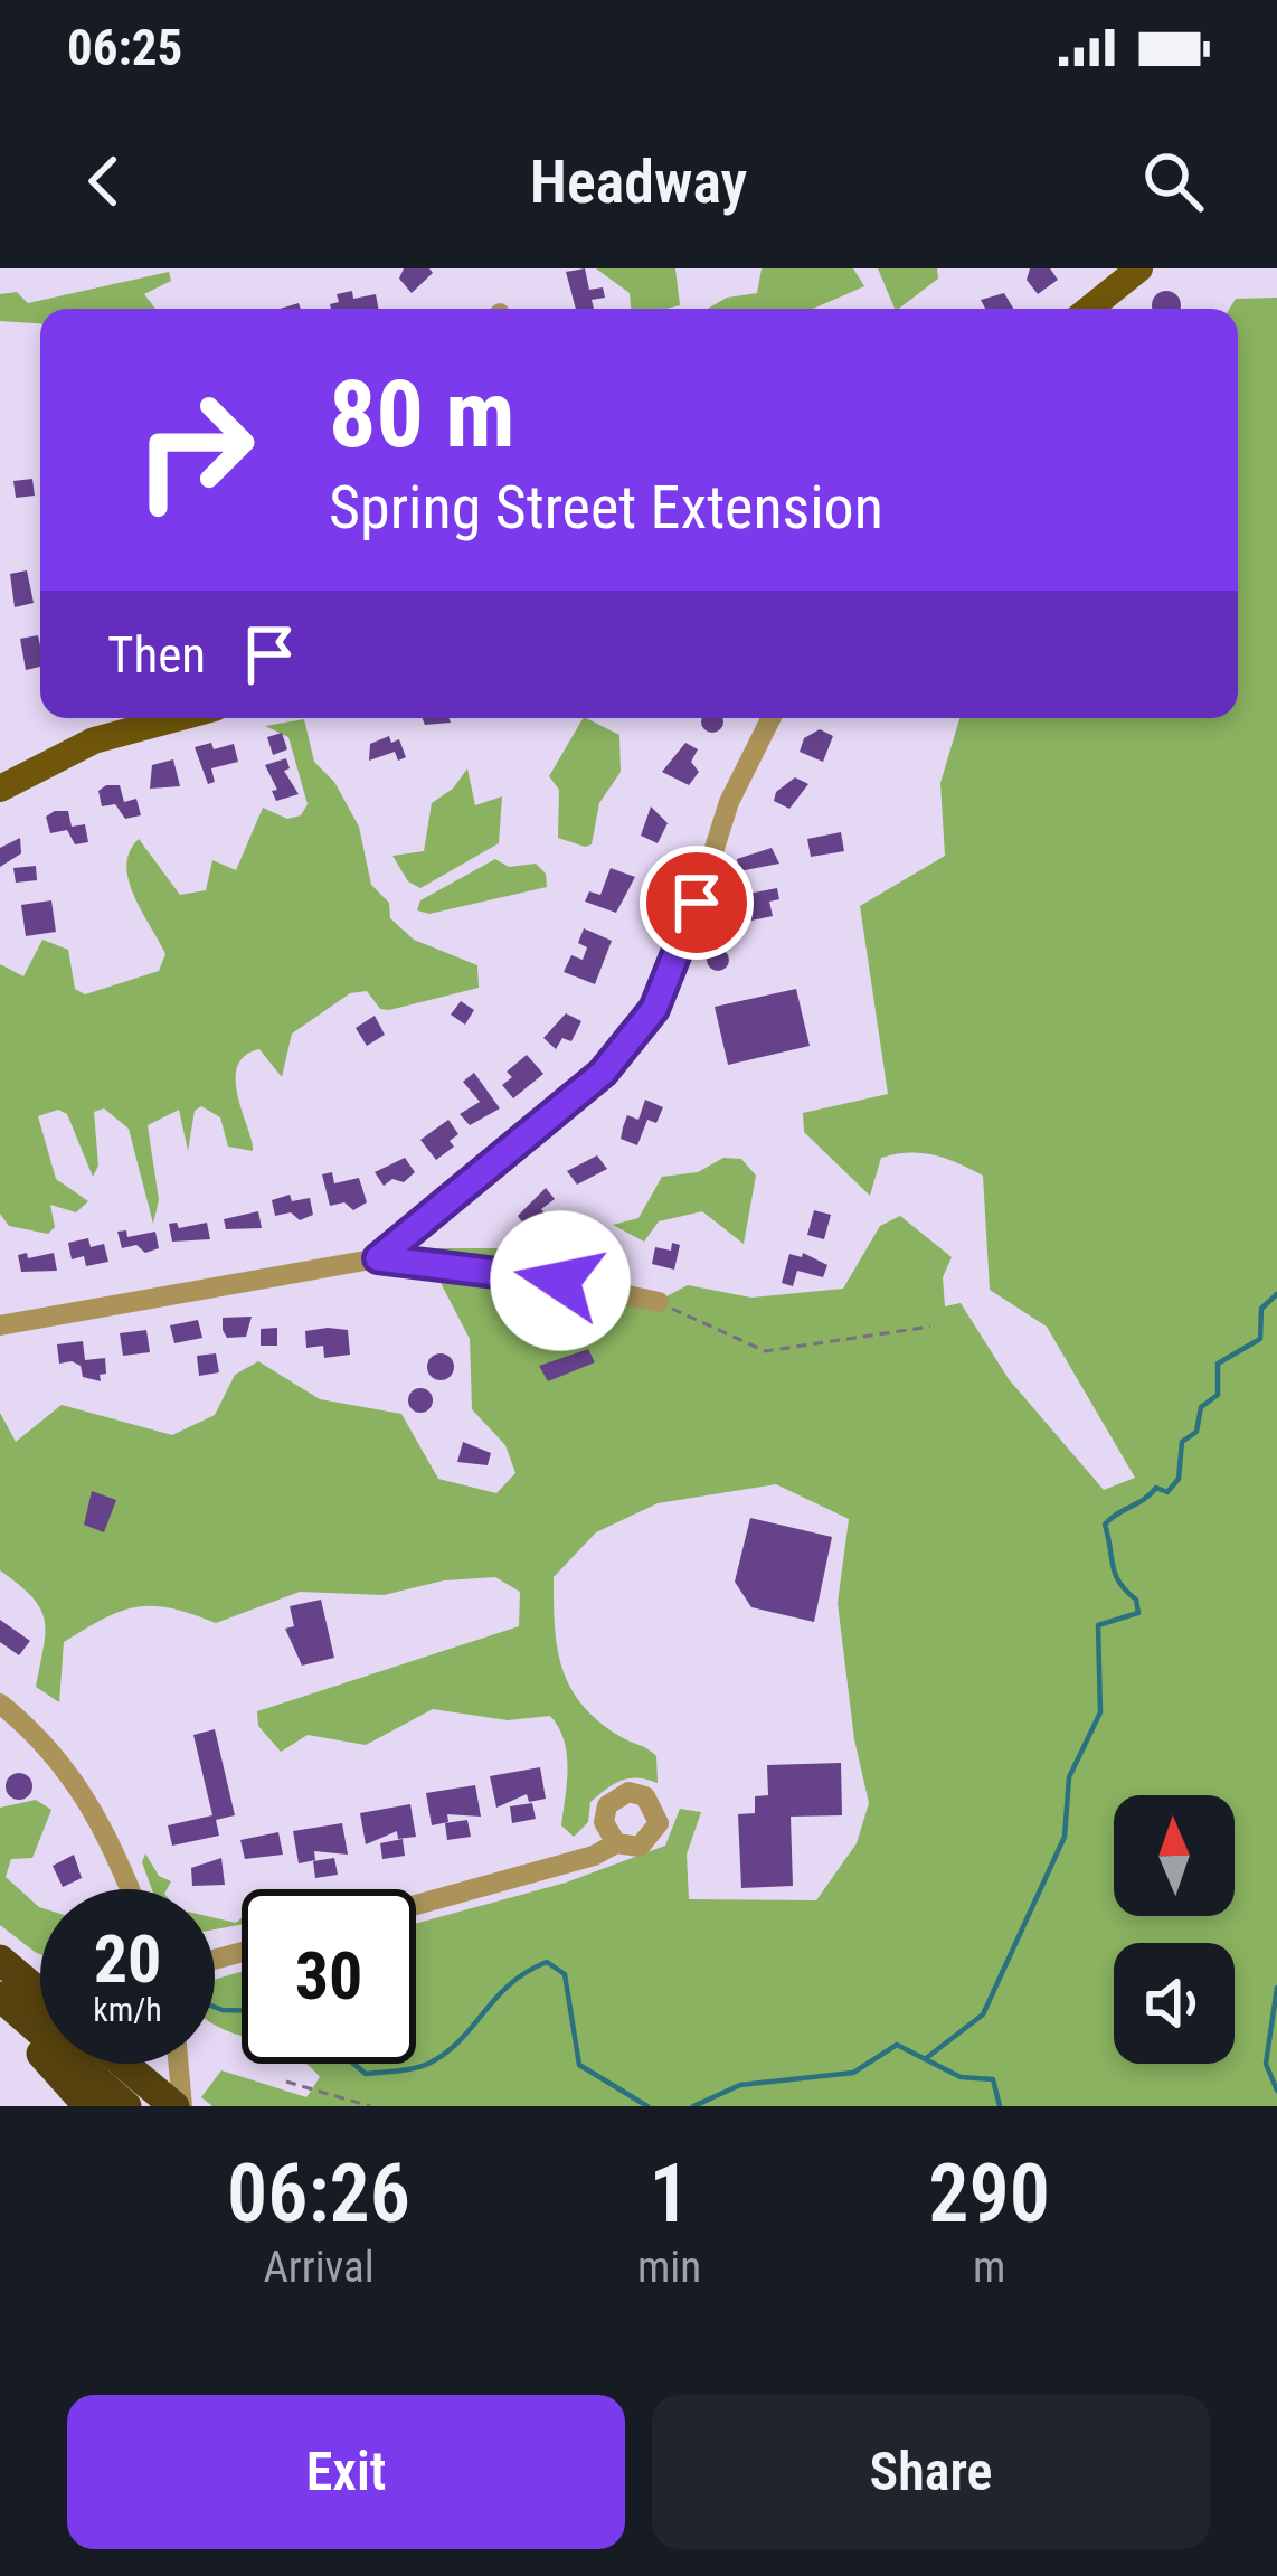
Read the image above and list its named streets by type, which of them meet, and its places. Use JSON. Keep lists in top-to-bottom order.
{
  "north": "top",
  "page": {
    "status": "06:25",
    "header": "Headway",
    "turn": ["80 m", "Spring Street Extension"],
    "then": "Then",
    "speed": "20 km/h",
    "limit": "30",
    "eta": [
      "06:26",
      "Arrival",
      "1",
      "min",
      "290",
      "m"
    ],
    "buttons": ["Exit", "Share"]
  }
}
